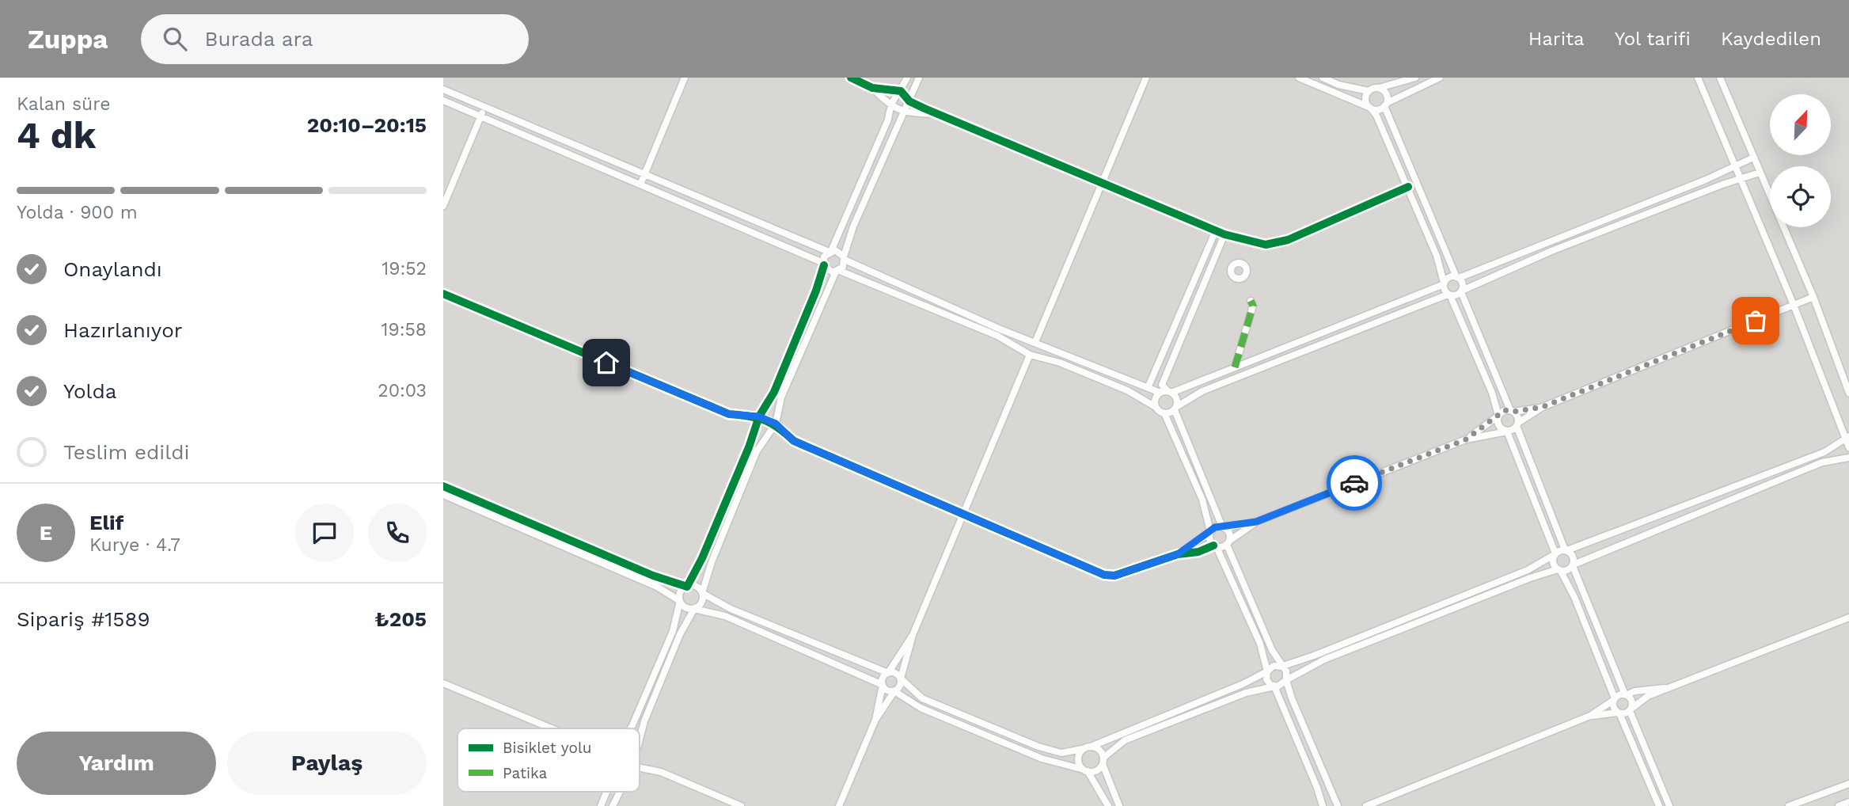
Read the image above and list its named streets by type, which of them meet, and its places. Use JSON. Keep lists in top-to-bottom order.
{
  "legend": ["Bisiklet yolu", "Patika"],
  "north": "top right",
  "page": {
    "header": "Zuppa",
    "search": "Burada ara",
    "nav": ["Harita", "Yol tarifi", "Kaydedilen"],
    "heading": ["4 dk", "Kalan süre", "20:10–20:15"],
    "panel": [
      "Elif",
      "Kurye · 4.7",
      "Sipariş #1589",
      "₺205"
    ],
    "bar": "Yolda · 900 m",
    "list": [
      ["Onaylandı", "19:52"],
      ["Hazırlanıyor", "19:58"],
      ["Yolda", "20:03"],
      "Teslim edildi"
    ],
    "round": "E",
    "buttons": ["Yardım", "Paylaş"]
  }
}
